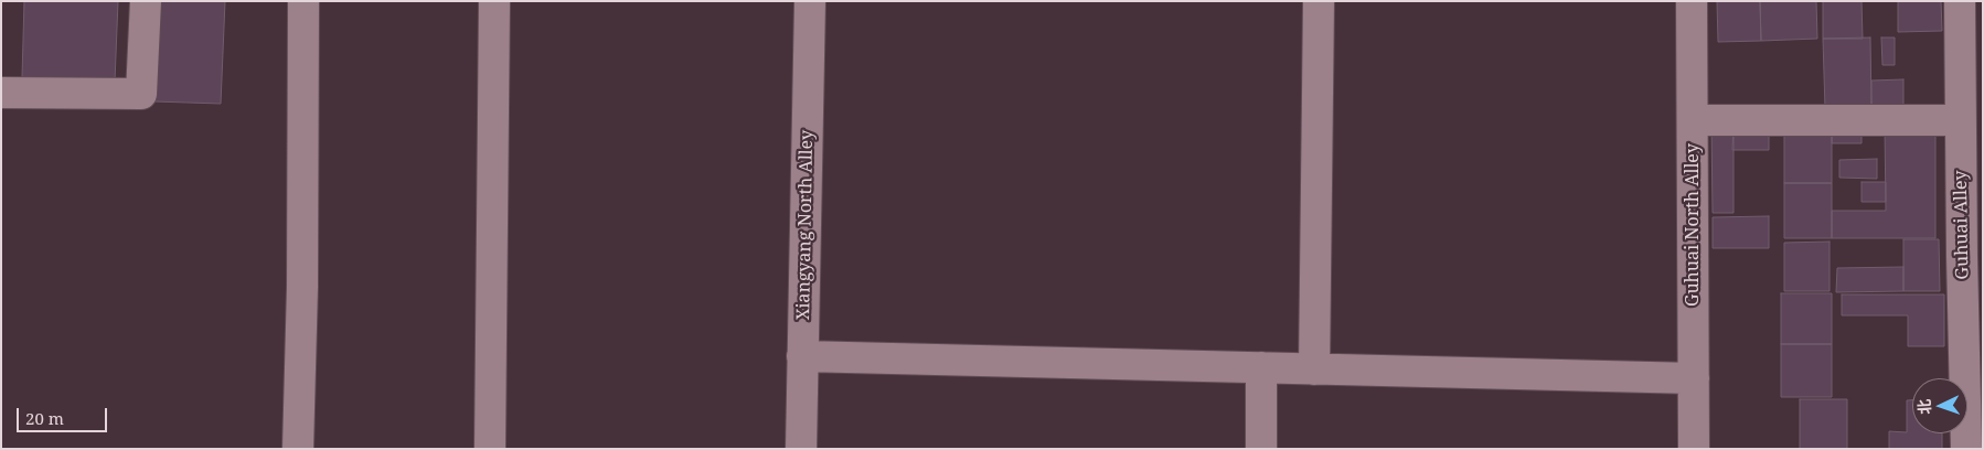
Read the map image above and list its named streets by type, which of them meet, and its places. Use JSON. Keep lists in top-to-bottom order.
{
  "streets": {
    "street": ["Xiangyang North Alley", "Guhuai North Alley", "Guhuai Alley"]
  },
  "scale_bar": "20 m",
  "north": "left"
}
